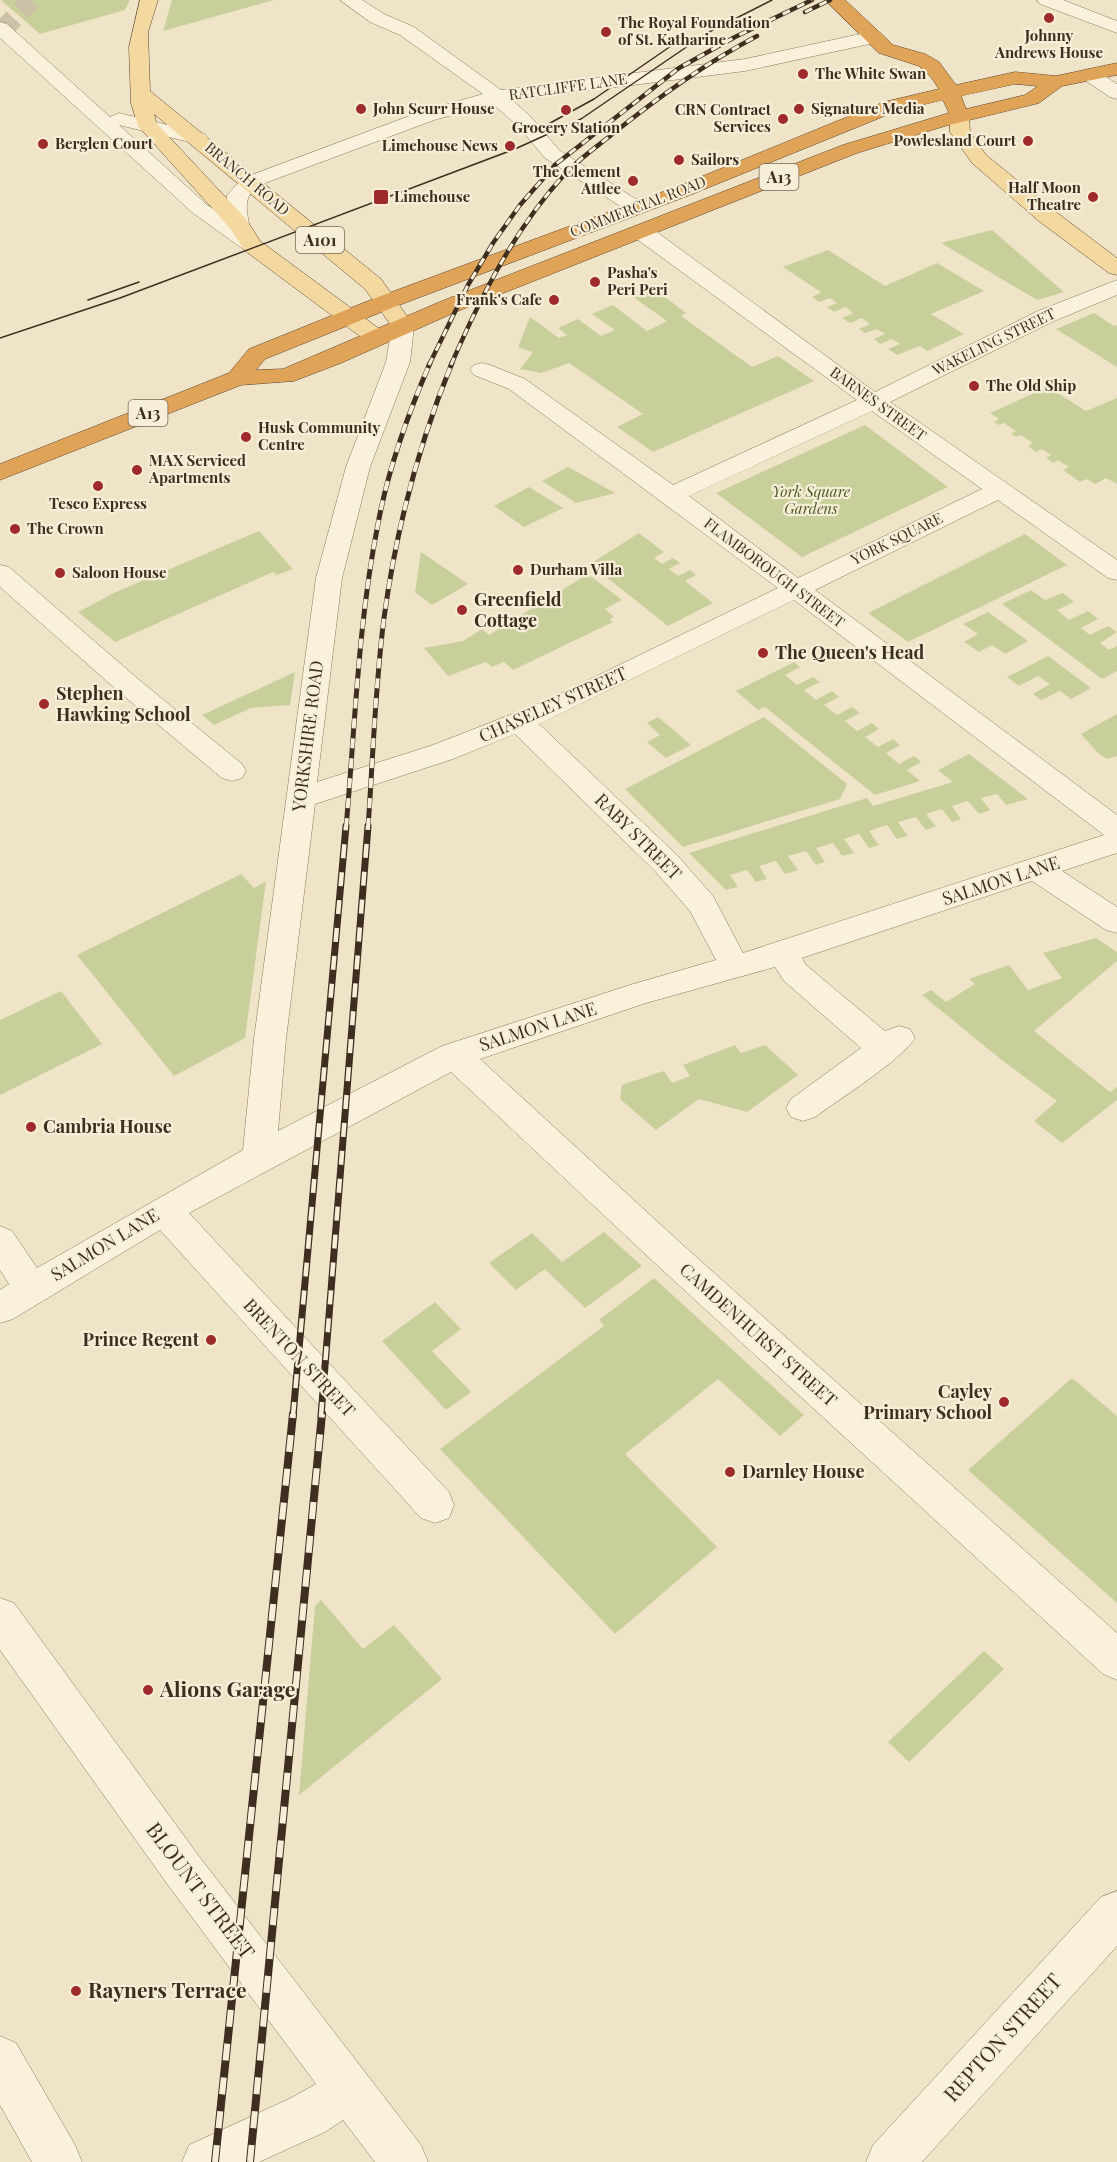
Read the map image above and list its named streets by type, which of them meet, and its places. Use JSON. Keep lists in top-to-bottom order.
{
  "streets": {
    "highway": ["A13", "COMMERCIAL ROAD"],
    "main road": ["BRANCH ROAD", "A101"],
    "street": [
      "RATCLIFFE LANE",
      "WAKELING STREET",
      "BARNES STREET",
      "YORK SQUARE",
      "FLAMBOROUGH STREET",
      "CHASELEY STREET",
      "YORKSHIRE ROAD",
      "RABY STREET",
      "SALMON LANE",
      "CAMDENHURST STREET",
      "BRENTON STREET",
      "BLOUNT STREET",
      "REPTON STREET"
    ]
  },
  "crossings": [
    ["RATCLIFFE LANE", "BRANCH ROAD"],
    ["BRANCH ROAD", "COMMERCIAL ROAD"],
    ["BRANCH ROAD", "A101"],
    ["COMMERCIAL ROAD", "A101"],
    ["COMMERCIAL ROAD", "BARNES STREET"],
    ["COMMERCIAL ROAD", "YORKSHIRE ROAD"],
    ["A101", "YORKSHIRE ROAD"],
    ["WAKELING STREET", "BARNES STREET"],
    ["BARNES STREET", "YORK SQUARE"],
    ["YORK SQUARE", "FLAMBOROUGH STREET"],
    ["YORK SQUARE", "CHASELEY STREET"],
    ["FLAMBOROUGH STREET", "CHASELEY STREET"],
    ["CHASELEY STREET", "YORKSHIRE ROAD"],
    ["CHASELEY STREET", "RABY STREET"],
    ["YORKSHIRE ROAD", "SALMON LANE"],
    ["RABY STREET", "SALMON LANE"],
    ["SALMON LANE", "CAMDENHURST STREET"],
    ["SALMON LANE", "BRENTON STREET"]
  ],
  "parks": ["York Square Gardens"],
  "places": {
    "other": [
      "Johnny Andrews House",
      "The Royal Foundation of St. Katharine",
      "The White Swan",
      "John Scurr House",
      "Signature Media",
      "Grocery Station",
      "CRN Contract Services",
      "Powlesland Court",
      "Berglen Court",
      "Limehouse News",
      "Sailors",
      "The Clement Attlee",
      "Half Moon Theatre",
      "Pasha's Peri Peri",
      "Frank's Cafe",
      "The Old Ship",
      "Husk Community Centre",
      "MAX Serviced Apartments",
      "Tesco Express",
      "The Crown",
      "Durham Villa",
      "Saloon House",
      "Greenfield Cottage",
      "The Queen's Head",
      "Stephen Hawking School",
      "Cambria House",
      "Prince Regent",
      "Cayley Primary School",
      "Darnley House",
      "Alions Garage",
      "Rayners Terrace"
    ],
    "transit": ["Limehouse"]
  }
}
